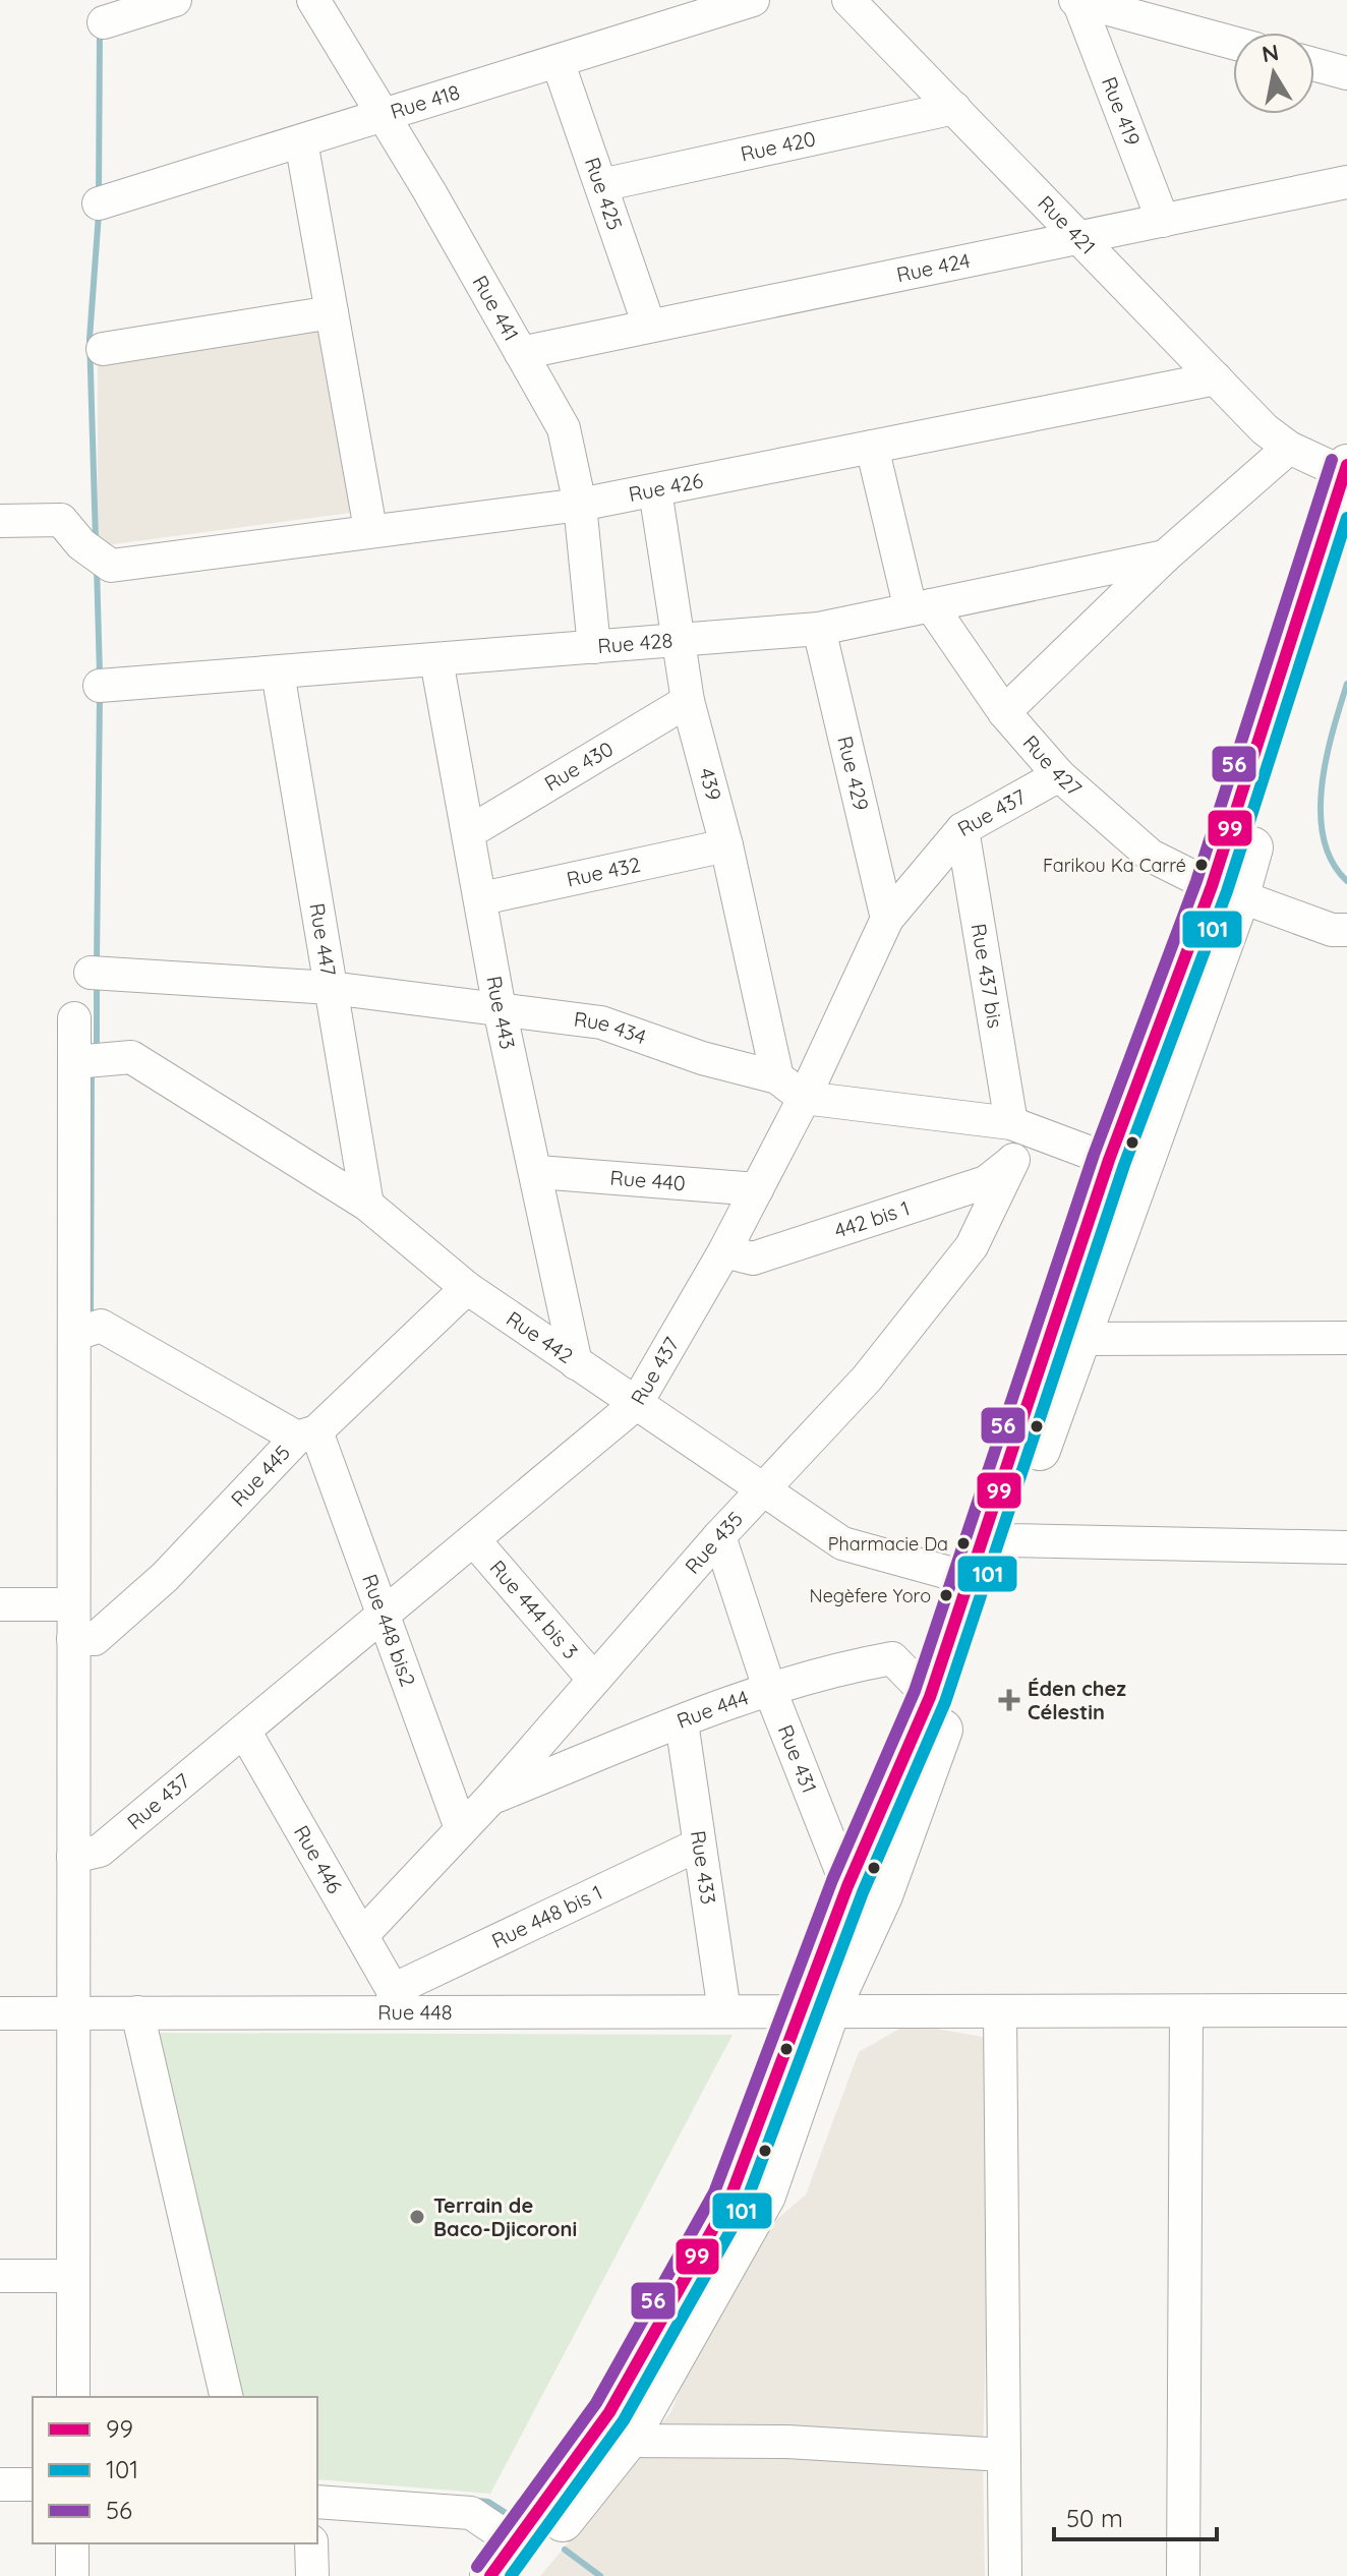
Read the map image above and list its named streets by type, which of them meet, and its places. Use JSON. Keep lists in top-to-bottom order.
{
  "streets": {
    "street": [
      "Rue 418",
      "Rue 419",
      "Rue 420",
      "Rue 425",
      "Rue 421",
      "Rue 424",
      "Rue 441",
      "Rue 426",
      "Rue 428",
      "Rue 427",
      "Rue 430",
      "Rue 429",
      "439",
      "Rue 437",
      "Rue 432",
      "Rue 447",
      "Rue 437 bis",
      "Rue 443",
      "Rue 434",
      "Rue 440",
      "442 bis 1",
      "Rue 442",
      "Rue 445",
      "Rue 435",
      "Rue 444 bis 3",
      "Rue 448 bis2",
      "Rue 444",
      "Rue 431",
      "Rue 446",
      "Rue 433",
      "Rue 448 bis 1",
      "Rue 448"
    ]
  },
  "crossings": [
    ["Rue 418", "Rue 425"],
    ["Rue 418", "Rue 441"],
    ["Rue 419", "Rue 424"],
    ["Rue 420", "Rue 425"],
    ["Rue 420", "Rue 421"],
    ["Rue 425", "Rue 424"],
    ["Rue 421", "Rue 424"],
    ["Rue 421", "Rue 426"],
    ["Rue 421", "Rue 428"],
    ["Rue 424", "Rue 441"],
    ["Rue 441", "Rue 426"],
    ["Rue 441", "Rue 428"],
    ["Rue 426", "Rue 427"],
    ["Rue 426", "439"],
    ["Rue 428", "Rue 427"],
    ["Rue 428", "Rue 429"],
    ["Rue 428", "439"],
    ["Rue 428", "Rue 447"],
    ["Rue 428", "Rue 443"],
    ["Rue 427", "Rue 437"],
    ["Rue 430", "439"],
    ["Rue 430", "Rue 443"],
    ["Rue 429", "Rue 437"],
    ["439", "Rue 432"],
    ["439", "Rue 434"],
    ["Rue 437", "Rue 437 bis"],
    ["Rue 437", "Rue 434"],
    ["Rue 437", "Rue 440"],
    ["Rue 437", "442 bis 1"],
    ["Rue 437", "Rue 442"],
    ["Rue 437", "Rue 444 bis 3"],
    ["Rue 437", "Rue 448 bis2"],
    ["Rue 437", "Rue 446"],
    ["Rue 432", "Rue 443"],
    ["Rue 447", "Rue 434"],
    ["Rue 447", "Rue 442"],
    ["Rue 437 bis", "Rue 435"],
    ["Rue 443", "Rue 434"],
    ["Rue 443", "Rue 440"],
    ["Rue 443", "Rue 442"],
    ["442 bis 1", "Rue 435"],
    ["Rue 442", "Rue 445"],
    ["Rue 442", "Rue 435"],
    ["Rue 445", "Rue 448 bis2"],
    ["Rue 435", "Rue 444 bis 3"],
    ["Rue 435", "Rue 448 bis2"],
    ["Rue 435", "Rue 444"],
    ["Rue 435", "Rue 431"],
    ["Rue 435", "Rue 446"],
    ["Rue 444", "Rue 431"],
    ["Rue 444", "Rue 433"],
    ["Rue 446", "Rue 448 bis 1"],
    ["Rue 446", "Rue 448"],
    ["Rue 433", "Rue 448 bis 1"],
    ["Rue 433", "Rue 448"],
    ["Rue 448 bis 1", "Rue 448"]
  ],
  "places": {
    "other": [
      "Farikou Ka Carré",
      "Pharmacie Da",
      "Negèfere Yoro",
      "Terrain de Baco-Djicoroni"
    ],
    "health": ["Éden chez Célestin"]
  },
  "lines": ["transit line 56", "transit line 99", "transit line 101"],
  "legend": ["99", "101", "56"],
  "scale_bar": "50 m",
  "north": "top"
}
